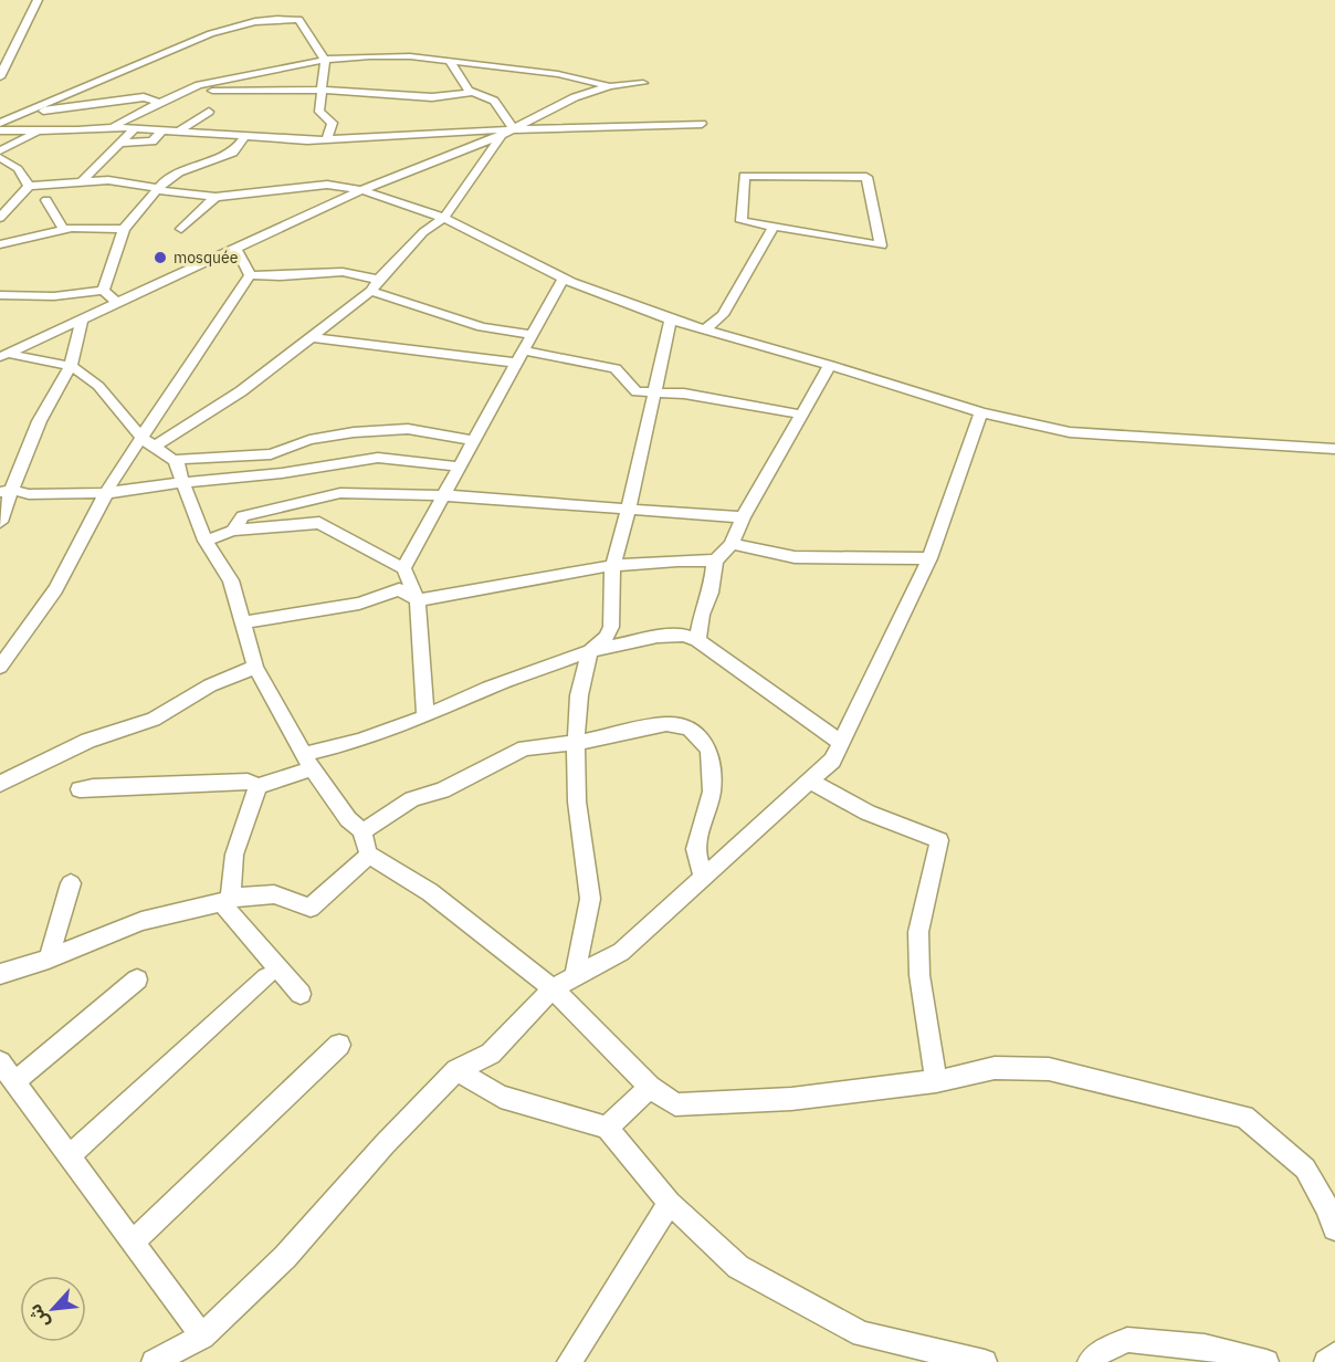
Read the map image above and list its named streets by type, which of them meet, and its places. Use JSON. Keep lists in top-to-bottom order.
{
  "places": ["mosquée"],
  "north": "bottom left"
}
